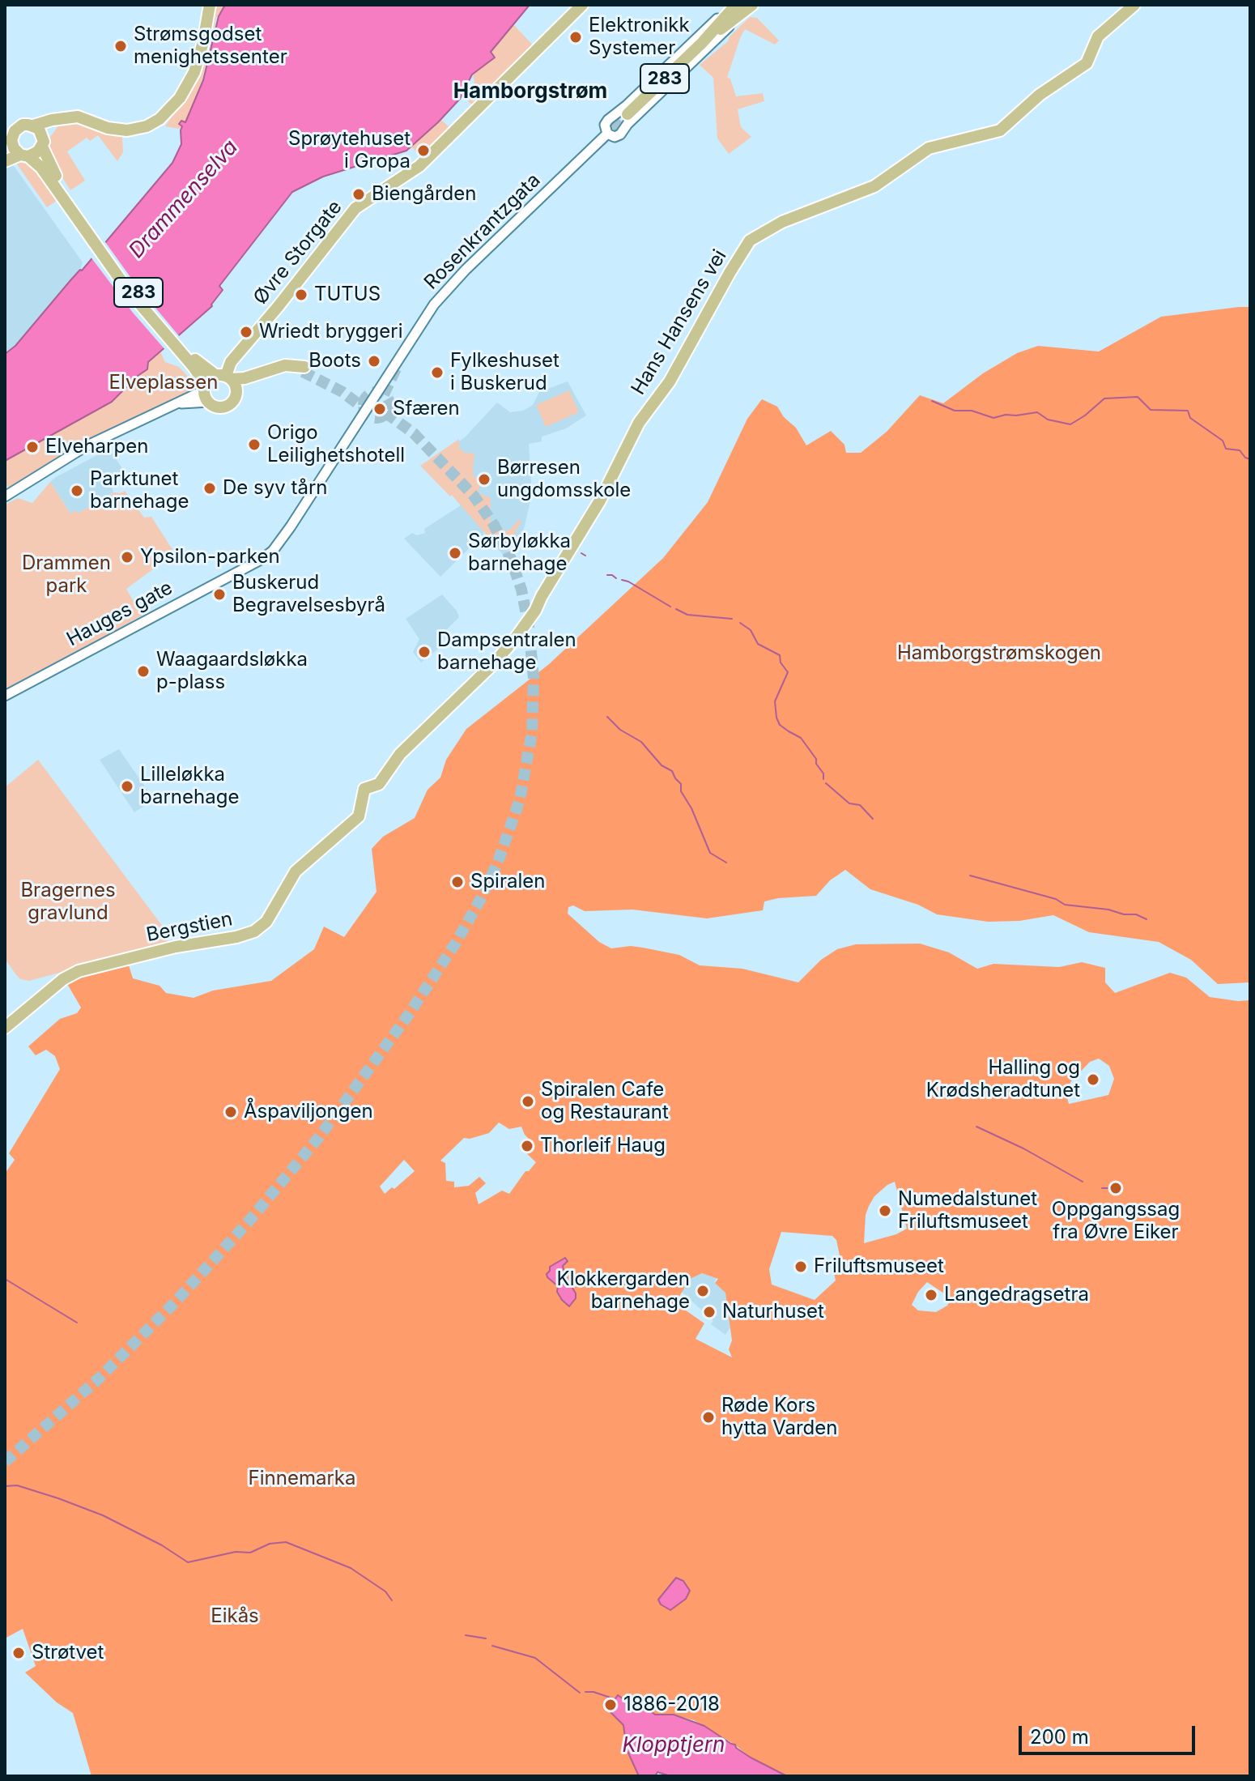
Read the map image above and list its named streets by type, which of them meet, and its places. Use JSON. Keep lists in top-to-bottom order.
{
  "streets": {
    "main road": [
      "283",
      "Øvre Storgate",
      "Hans Hansens vei",
      "Bergstien"
    ],
    "street": ["Rosenkrantzgata", "Hauges gate"]
  },
  "crossings": [
    ["283", "Øvre Storgate"],
    ["Rosenkrantzgata", "Hauges gate"],
    ["Hans Hansens vei", "Bergstien"]
  ],
  "districts": ["Hamborgstrøm"],
  "water": ["Drammenselva", "Klopptjern"],
  "parks": [
    "Elveplassen",
    "Drammen park",
    "Hamborgstrømskogen",
    "Bragernes gravlund",
    "Finnemarka",
    "Eikås"
  ],
  "places": [
    "Elektronikk Systemer",
    "Strømsgodset menighetssenter",
    "Sprøytehuset i Gropa",
    "Biengården",
    "TUTUS",
    "Wriedt bryggeri",
    "Boots",
    "Fylkeshuset i Buskerud",
    "Sfæren",
    "Origo Leilighetshotell",
    "Elveharpen",
    "Børresen ungdomsskole",
    "De syv tårn",
    "Parktunet barnehage",
    "Sørbyløkka barnehage",
    "Ypsilon-parken",
    "Buskerud Begravelsesbyrå",
    "Dampsentralen barnehage",
    "Waagaardsløkka p-plass",
    "Lilleløkka barnehage",
    "Spiralen",
    "Halling og Krødsheradtunet",
    "Spiralen Cafe og Restaurant",
    "Åspaviljongen",
    "Thorleif Haug",
    "Oppgangssag fra Øvre Eiker",
    "Numedalstunet Friluftsmuseet",
    "Friluftsmuseet",
    "Klokkergarden barnehage",
    "Langedragsetra",
    "Naturhuset",
    "Røde Kors hytta Varden",
    "Strøtvet",
    "1886-2018"
  ],
  "scale_bar": "200 m"
}
